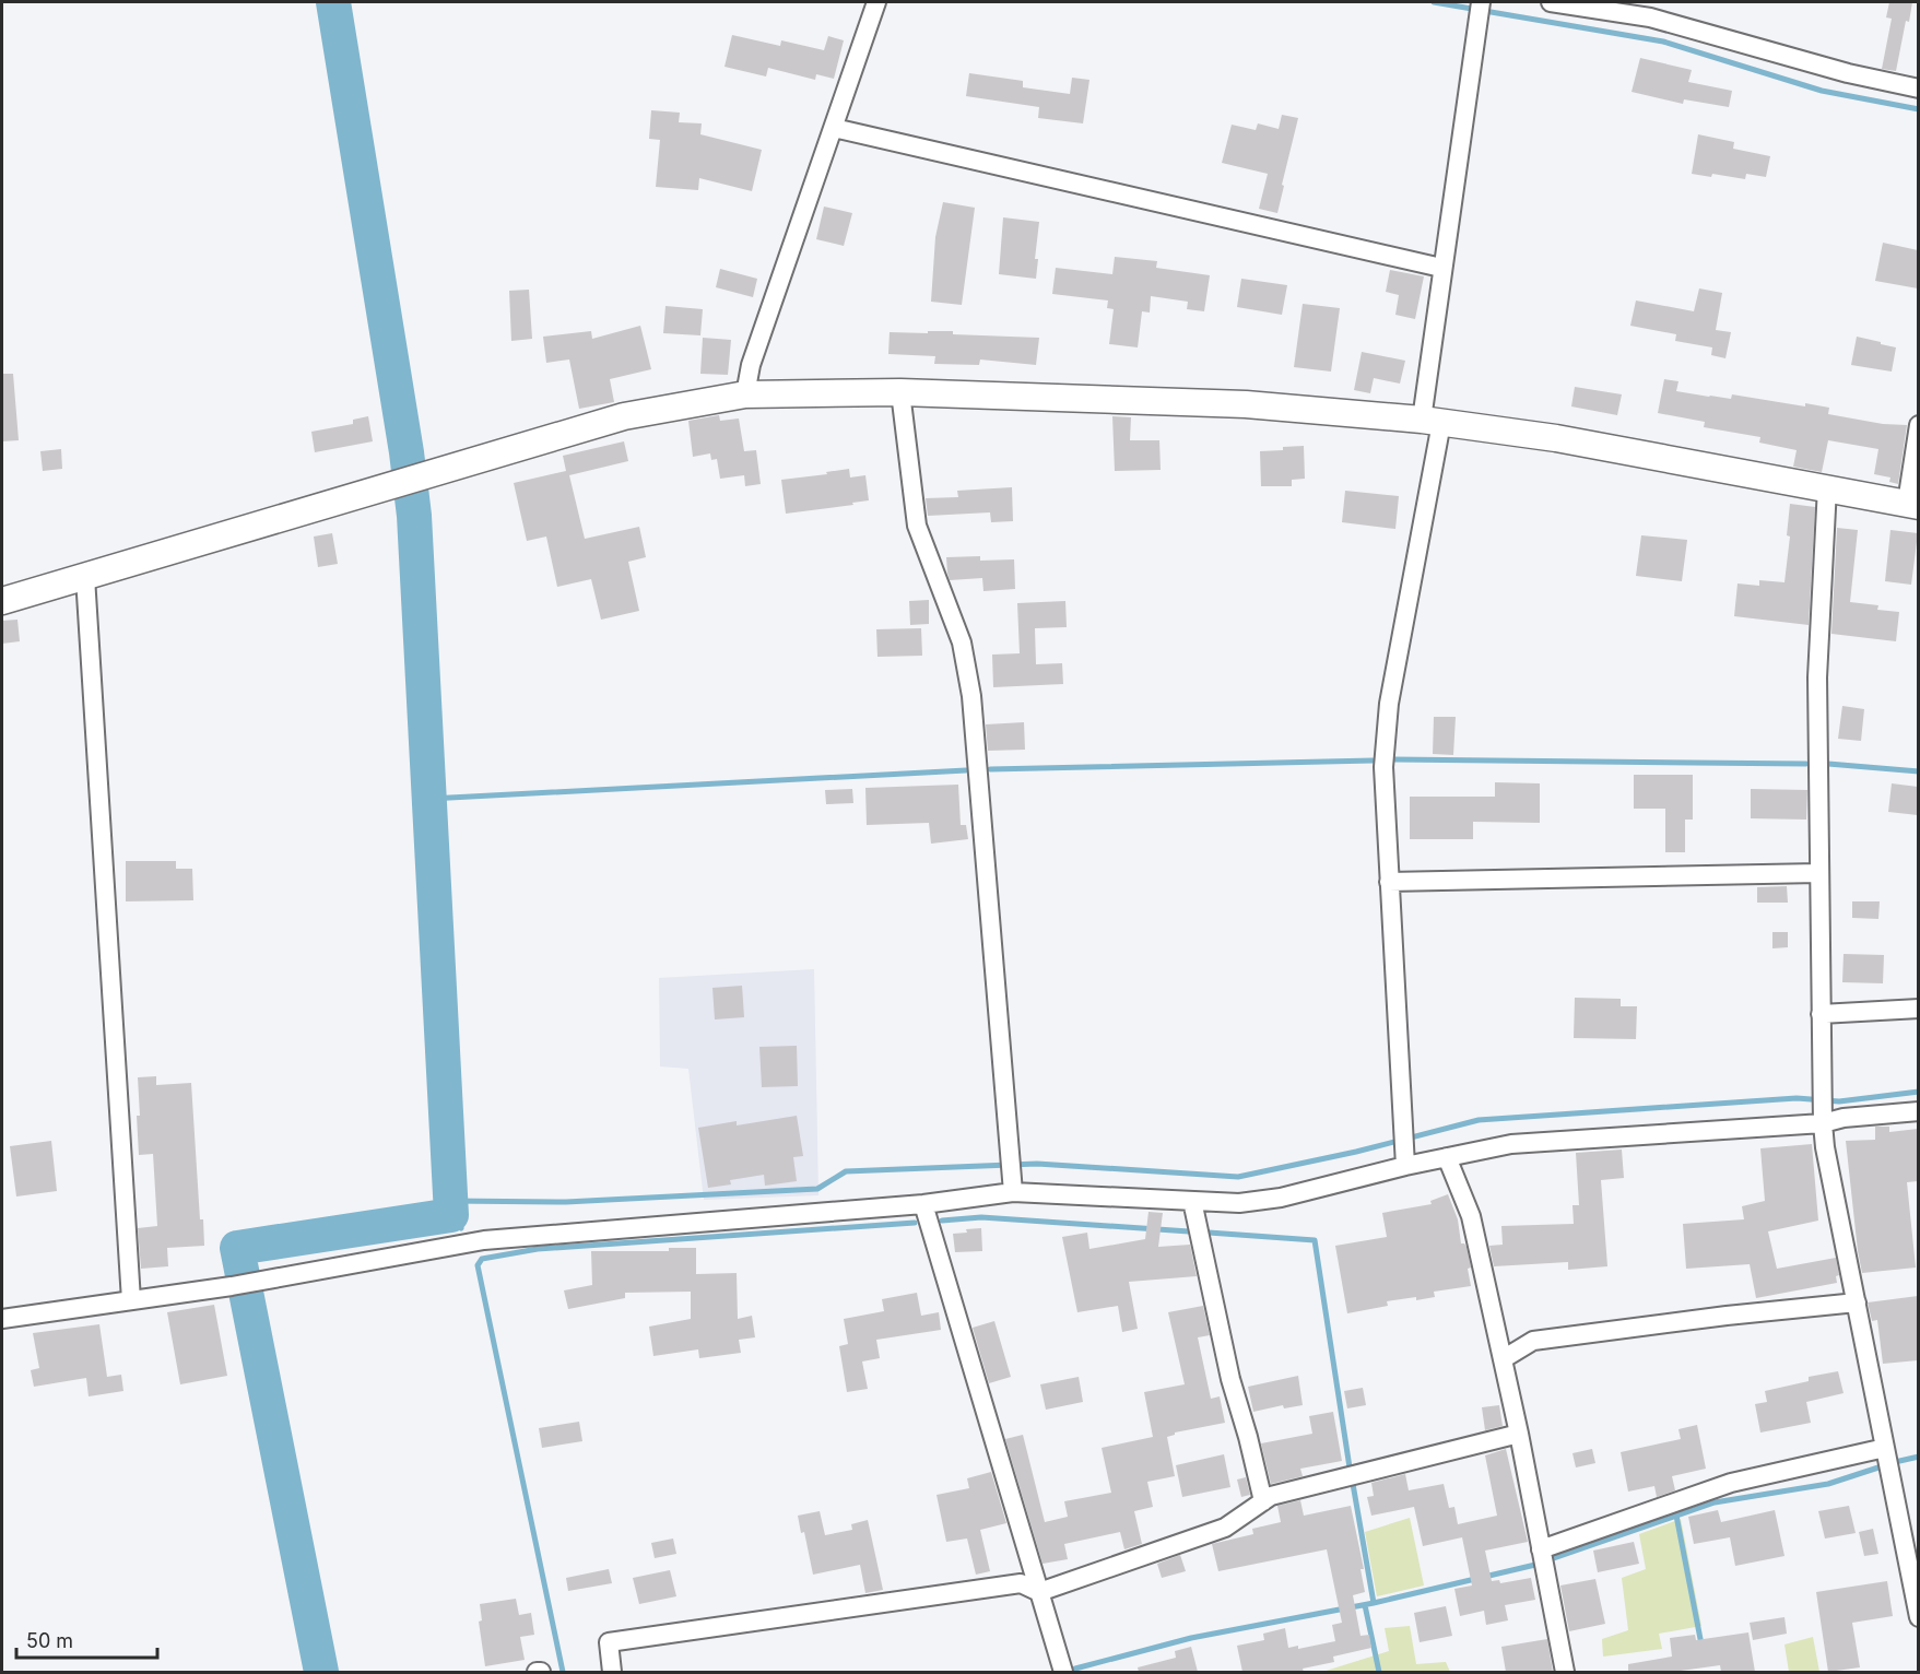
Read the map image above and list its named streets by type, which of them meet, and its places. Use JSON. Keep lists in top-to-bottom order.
{
  "scale_bar": "50 m"
}
